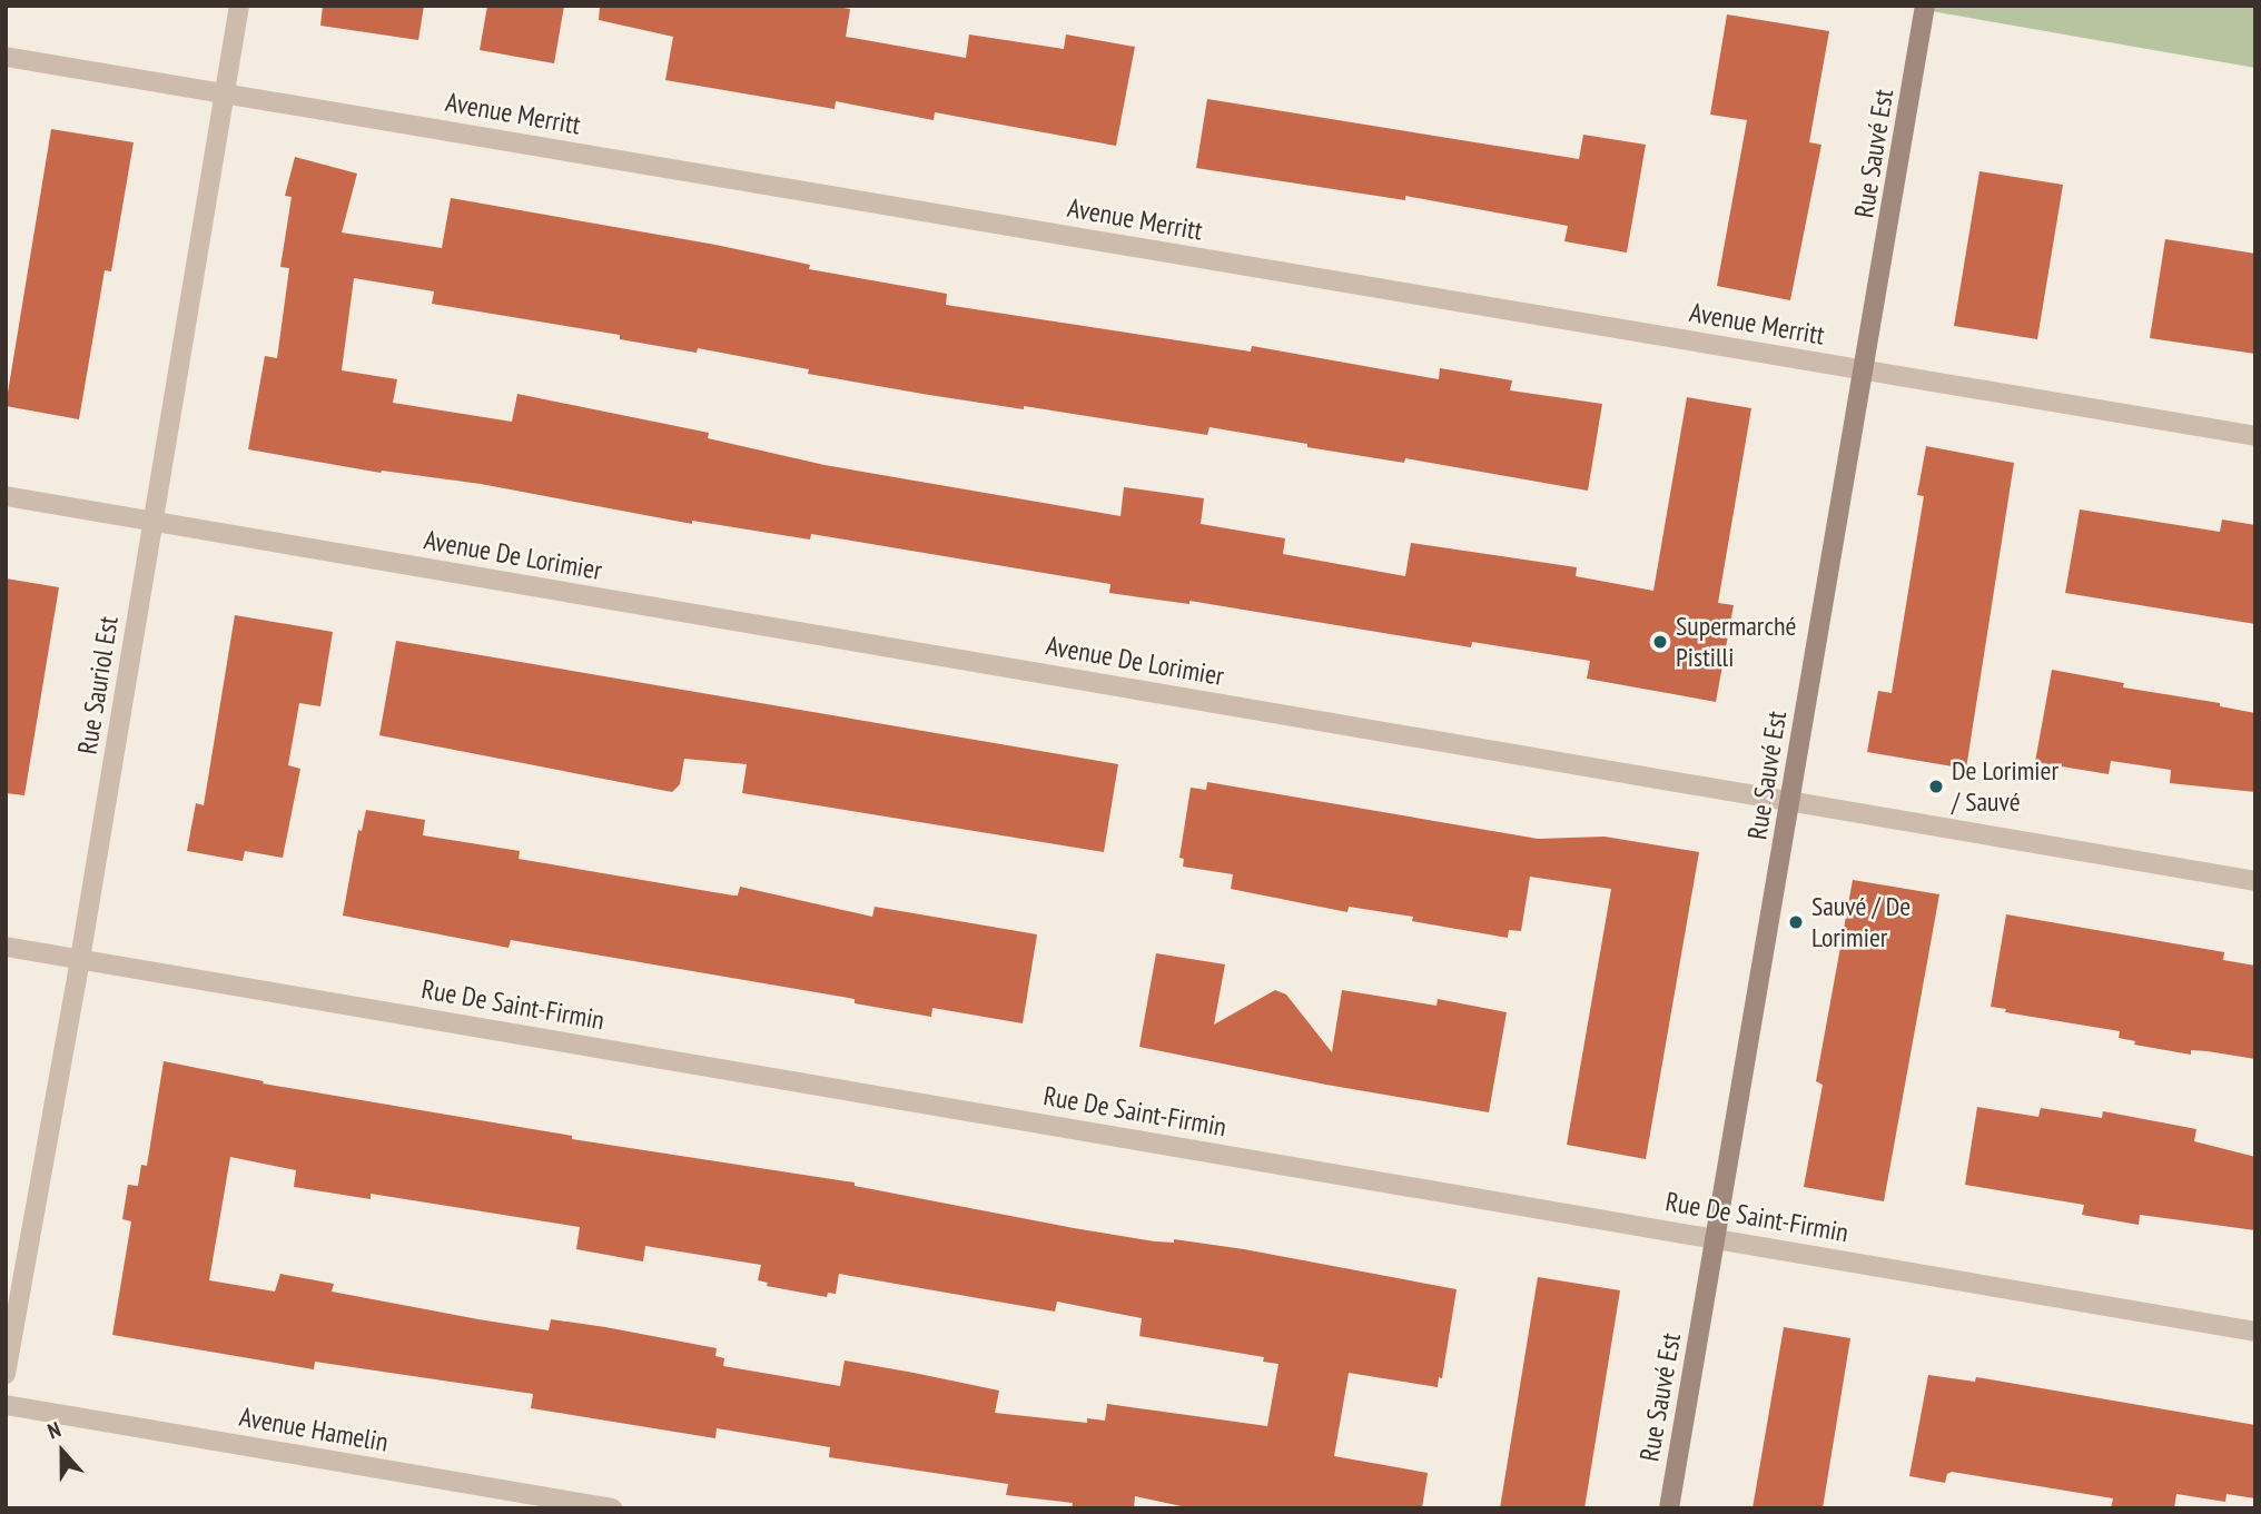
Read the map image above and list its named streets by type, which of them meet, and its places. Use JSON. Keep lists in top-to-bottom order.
{
  "streets": {
    "main road": ["Rue Sauvé Est"],
    "street": [
      "Avenue Merritt",
      "Avenue De Lorimier",
      "Rue Sauriol Est",
      "Rue De Saint-Firmin",
      "Avenue Hamelin"
    ]
  },
  "crossings": [
    ["Avenue Merritt", "Rue Sauvé Est"],
    ["Avenue Merritt", "Rue Sauriol Est"],
    ["Rue Sauvé Est", "Avenue De Lorimier"],
    ["Rue Sauvé Est", "Rue De Saint-Firmin"],
    ["Avenue De Lorimier", "Rue Sauriol Est"],
    ["Rue Sauriol Est", "Rue De Saint-Firmin"]
  ],
  "places": ["Supermarché Pistilli", "De Lorimier / Sauvé", "Sauvé / De Lorimier"],
  "north": "top"
}
